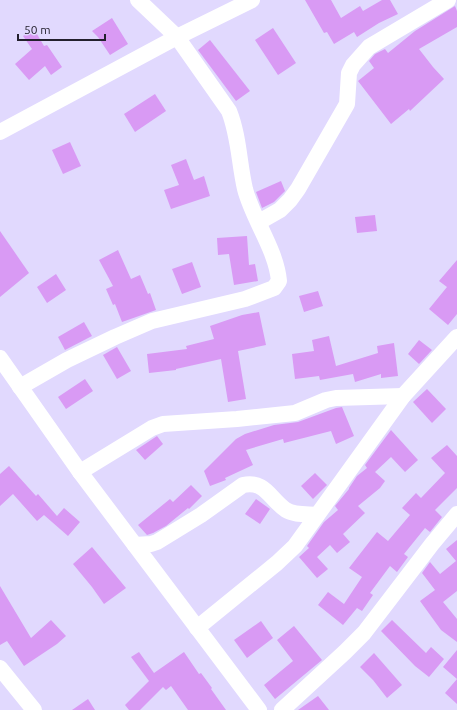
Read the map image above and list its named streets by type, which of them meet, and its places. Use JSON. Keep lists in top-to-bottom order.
{
  "scale_bar": "50 m"
}
